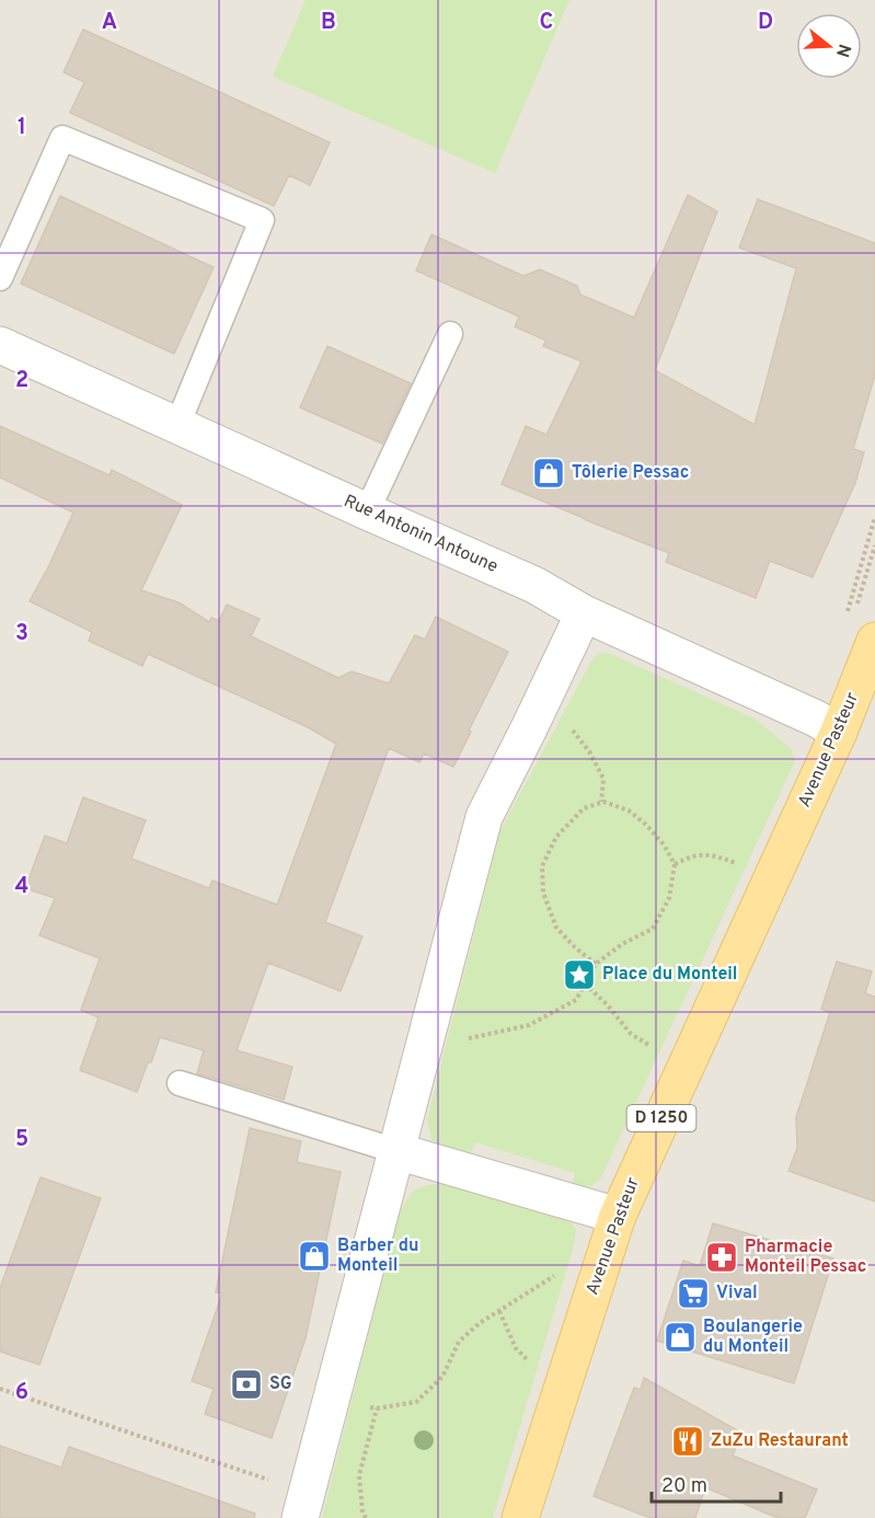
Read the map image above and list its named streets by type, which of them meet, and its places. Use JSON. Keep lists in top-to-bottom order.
{
  "streets": {
    "main road": ["Avenue Pasteur", "D 1250"],
    "street": ["Rue Antonin Antoune"]
  },
  "crossings": [
    ["Rue Antonin Antoune", "Avenue Pasteur"]
  ],
  "places": {
    "shop": ["Tôlerie Pessac", "Barber du Monteil", "Boulangerie du Monteil"],
    "place": ["Place du Monteil"],
    "pharmacy": ["Pharmacie Monteil Pessac"],
    "supermarket": ["Vival"],
    "bank": ["SG"],
    "restaurant": ["ZuZu Restaurant"]
  },
  "scale_bar": "20 m",
  "north": "right",
  "grid": {
    "columns": [
      "A",
      "B",
      "C",
      "D"
    ],
    "rows": [
      "1",
      "2",
      "3",
      "4",
      "5",
      "6"
    ]
  }
}
